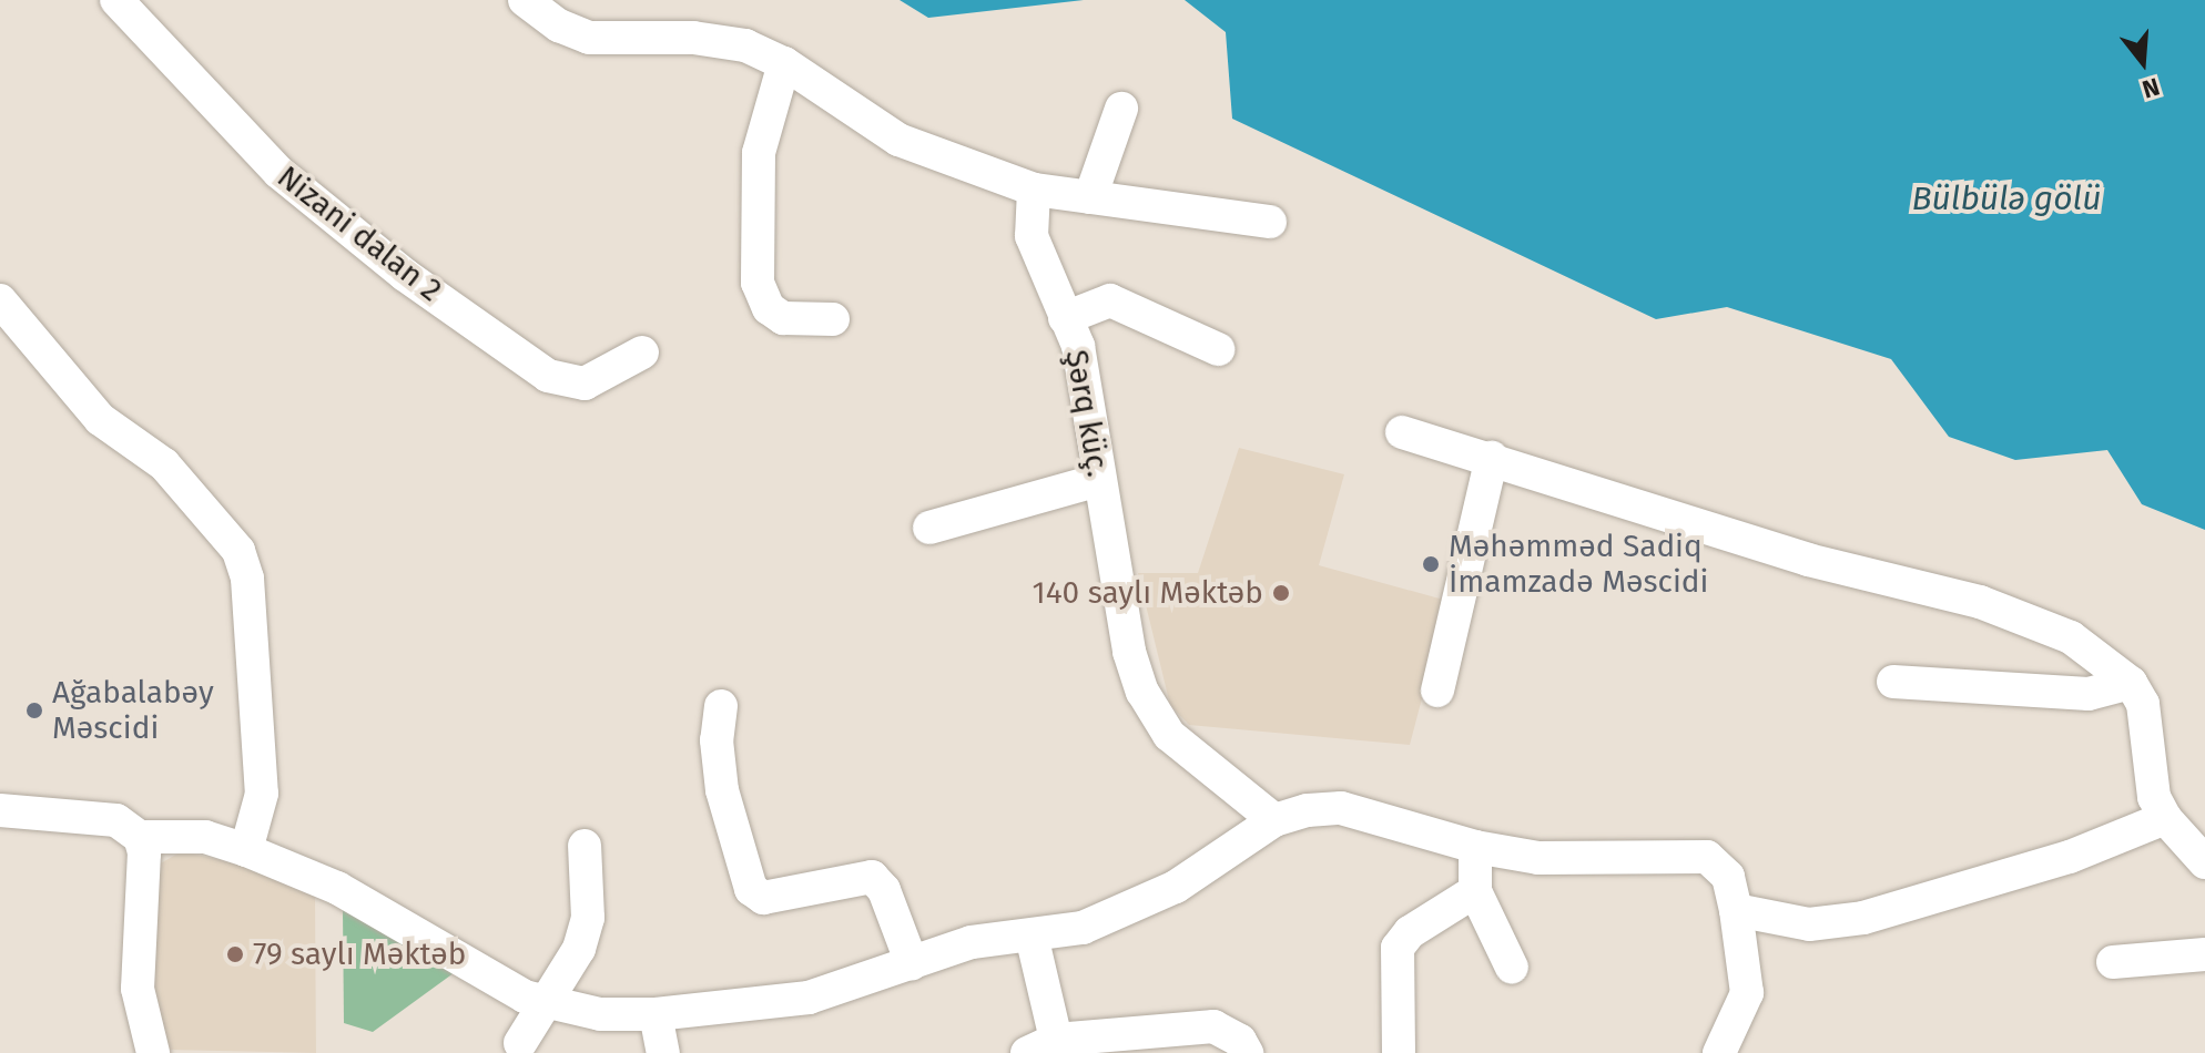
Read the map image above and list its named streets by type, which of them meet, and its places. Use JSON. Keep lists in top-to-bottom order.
{
  "streets": {
    "street": ["Nizani dalan 2", "Şərq küç."]
  },
  "water": ["Bülbülə gölü"],
  "places": [
    "Məhəmməd Sadiq İmamzadə Məscidi",
    "140 saylı Məktəb",
    "Ağabalabəy Məscidi",
    "79 saylı Məktəb"
  ],
  "north": "bottom"
}
